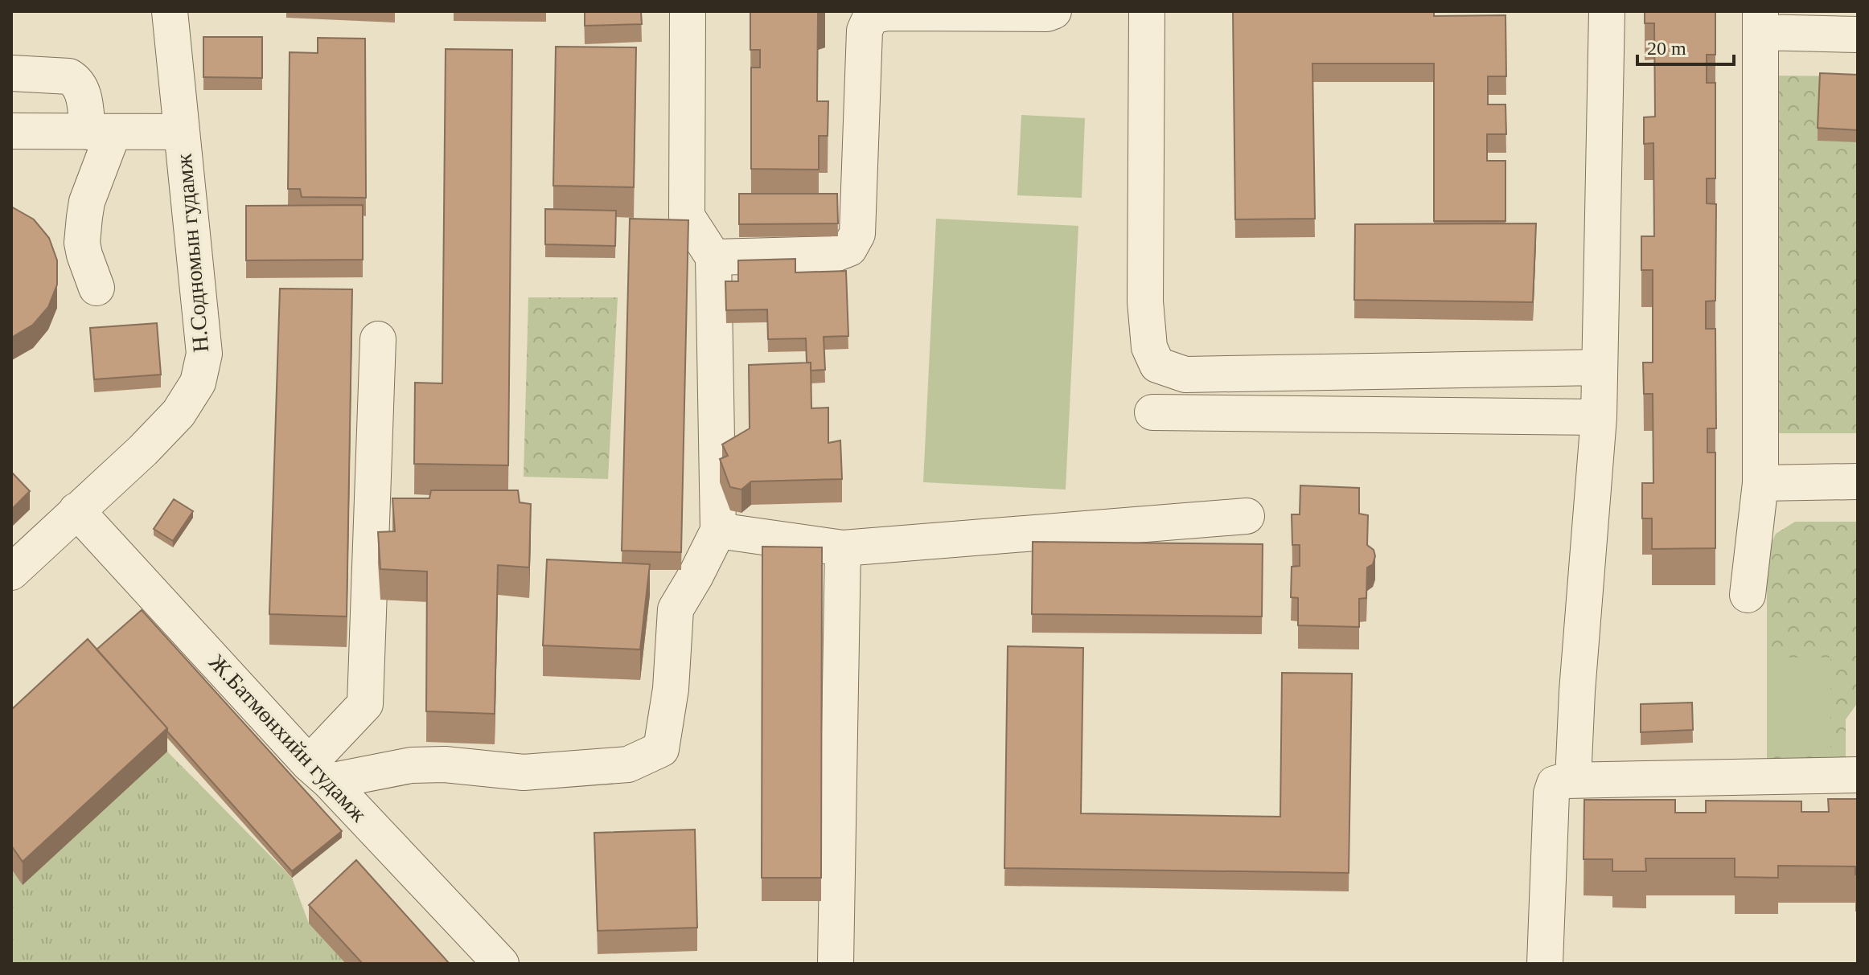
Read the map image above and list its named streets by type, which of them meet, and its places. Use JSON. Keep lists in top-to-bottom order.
{
  "streets": {
    "street": ["Н.Содномын гудамж", "Ж.Батмөнхийн гудамж"]
  },
  "crossings": [
    ["Н.Содномын гудамж", "Ж.Батмөнхийн гудамж"]
  ],
  "scale_bar": "20 m"
}
